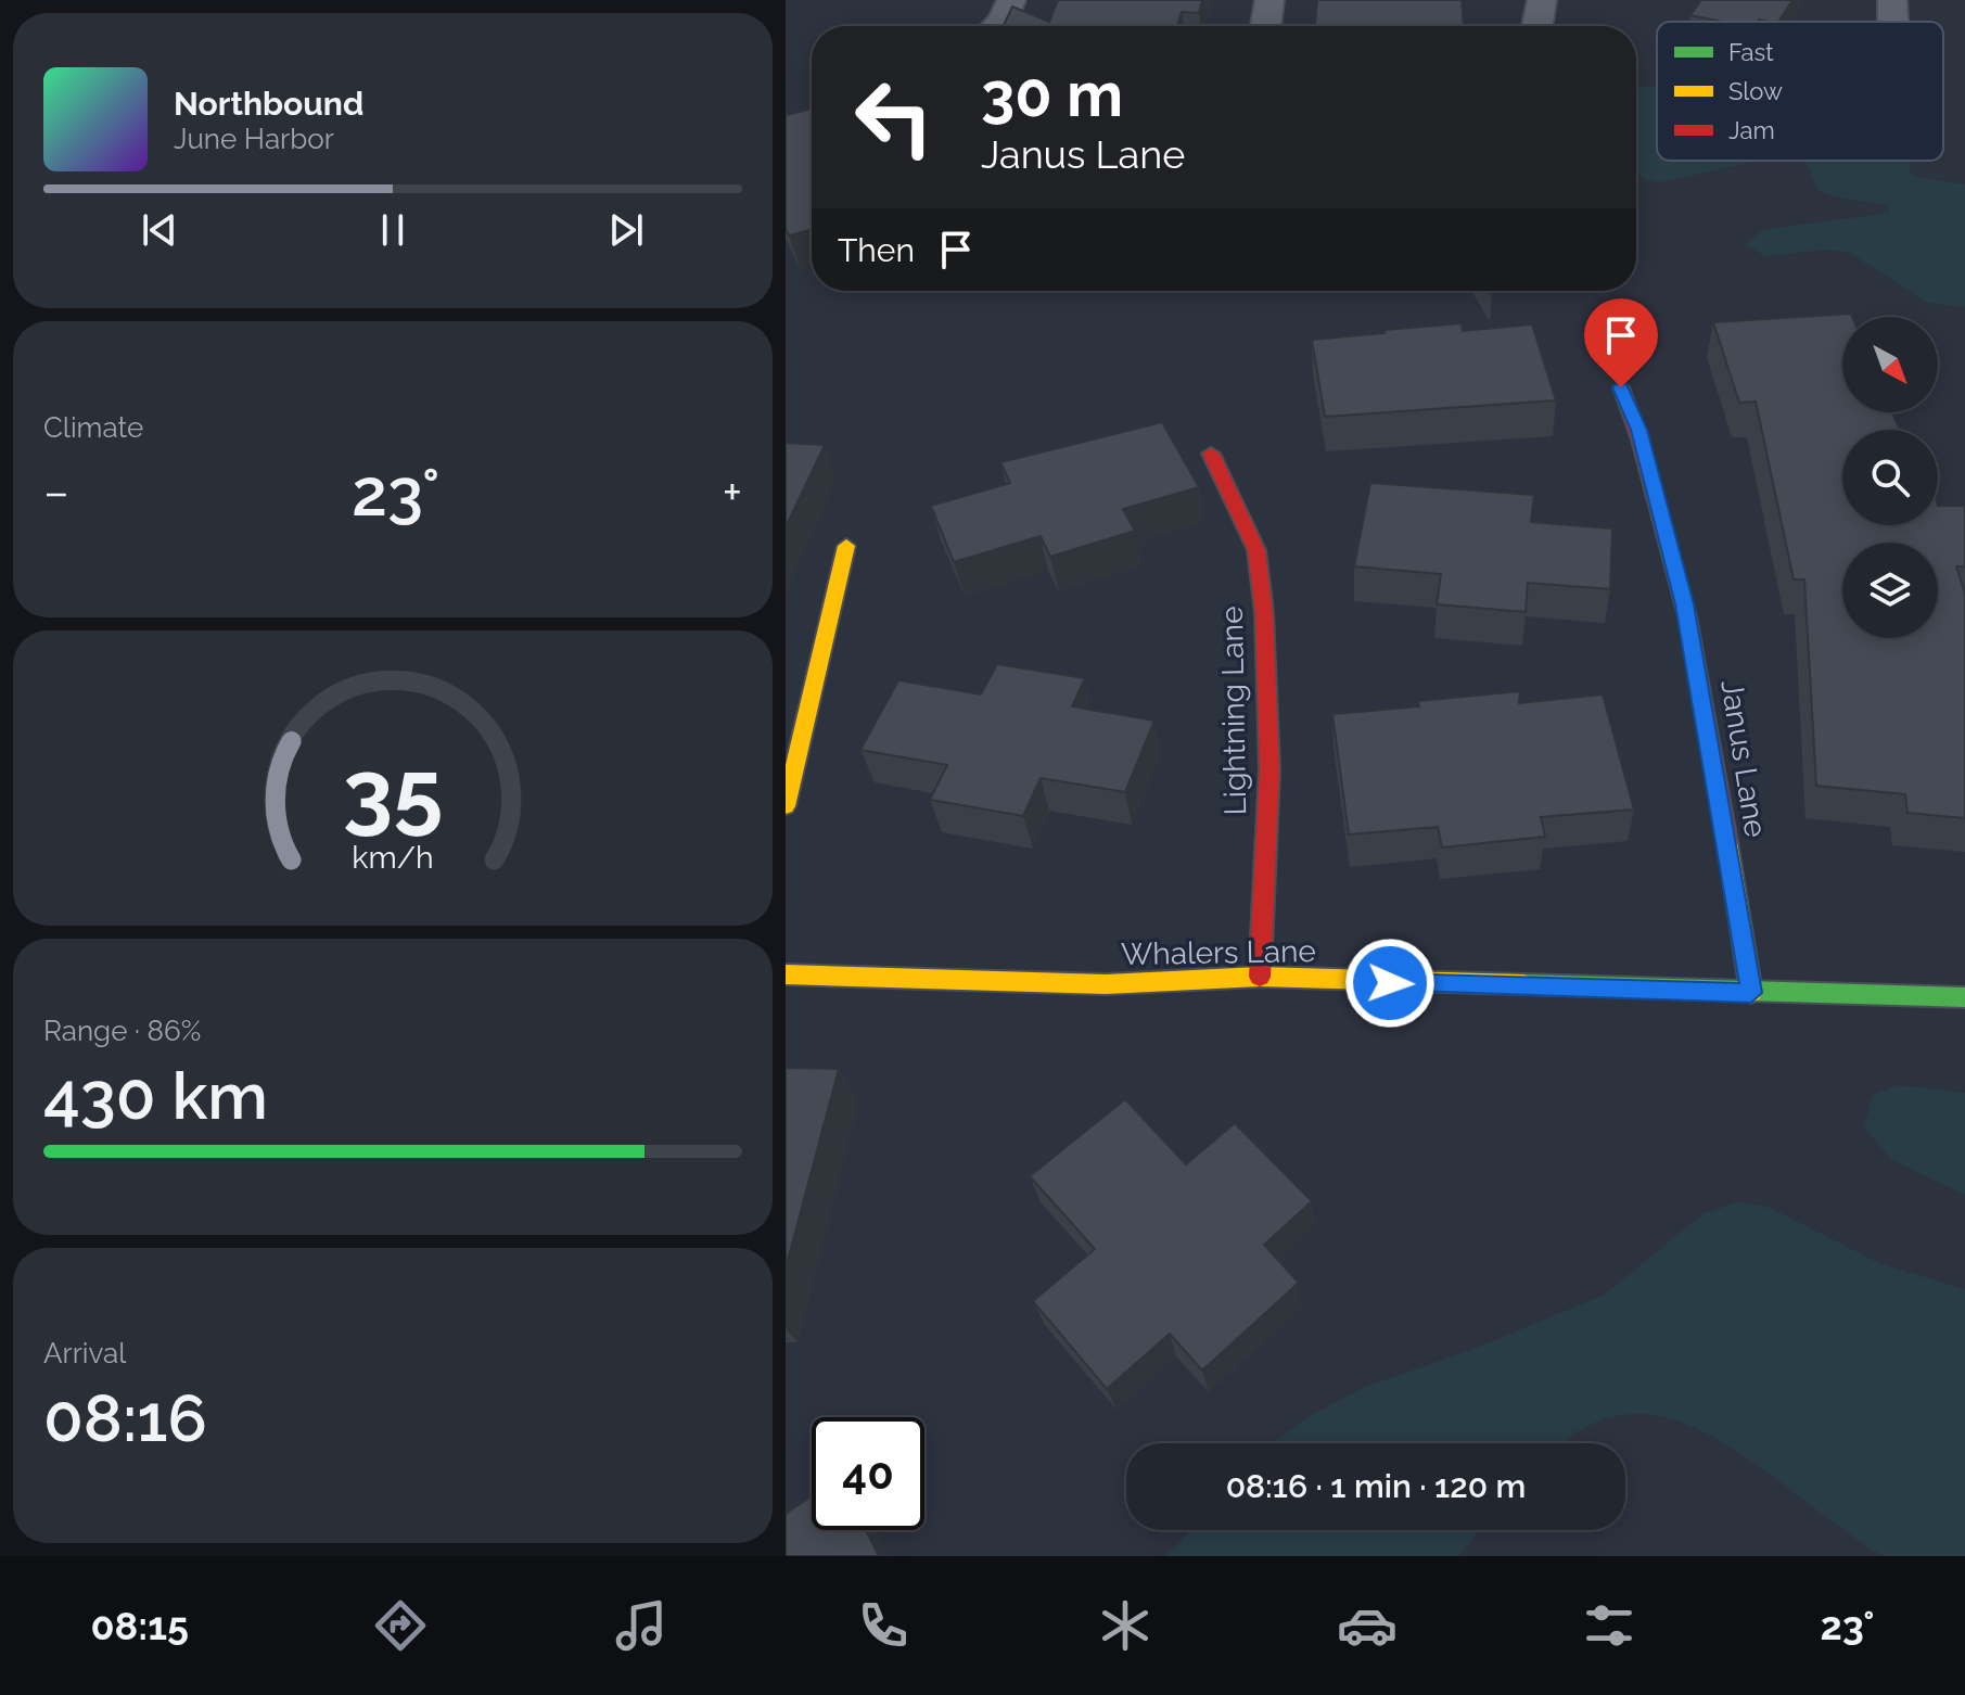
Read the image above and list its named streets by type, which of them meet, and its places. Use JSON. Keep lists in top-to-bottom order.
{
  "streets": {
    "street": ["Lightning Lane", "Janus Lane", "Whalers Lane"]
  },
  "crossings": [
    ["Lightning Lane", "Whalers Lane"],
    ["Janus Lane", "Whalers Lane"]
  ],
  "legend": ["Fast", "Slow", "Jam"],
  "north": "bottom right",
  "page": {
    "turn": ["30 m", "Janus Lane"],
    "song": ["Northbound", "June Harbor"],
    "then": "Then",
    "tile": [
      "Climate",
      ["Range · 86%", "430 km"],
      ["Arrival", "08:16"]
    ],
    "heat": ["−", "23°", "+"],
    "limit": "40",
    "trip": "08:16 · 1 min · 120 m",
    "tabs": ["08:15", "23°"],
    "gauge": ["35", "km/h"]
  }
}
